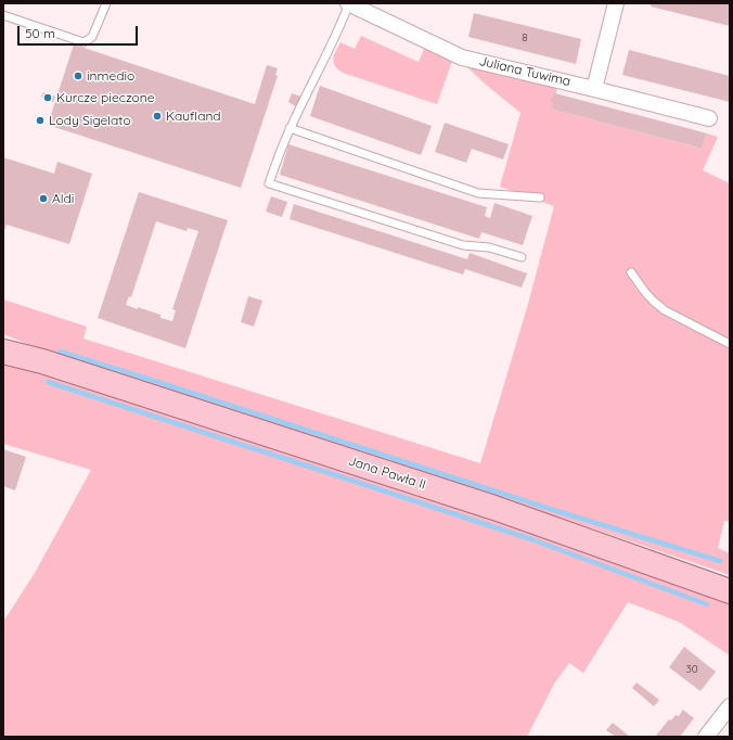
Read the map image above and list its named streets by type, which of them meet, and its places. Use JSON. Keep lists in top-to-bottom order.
{
  "streets": {
    "main road": ["Jana Pawła II"],
    "street": ["Juliana Tuwima"]
  },
  "places": [
    "inmedio",
    "Kurcze pieczone",
    "Kaufland",
    "Lody Sigelato",
    "Aldi"
  ],
  "house_numbers": ["8", "30"],
  "scale_bar": "50 m"
}
